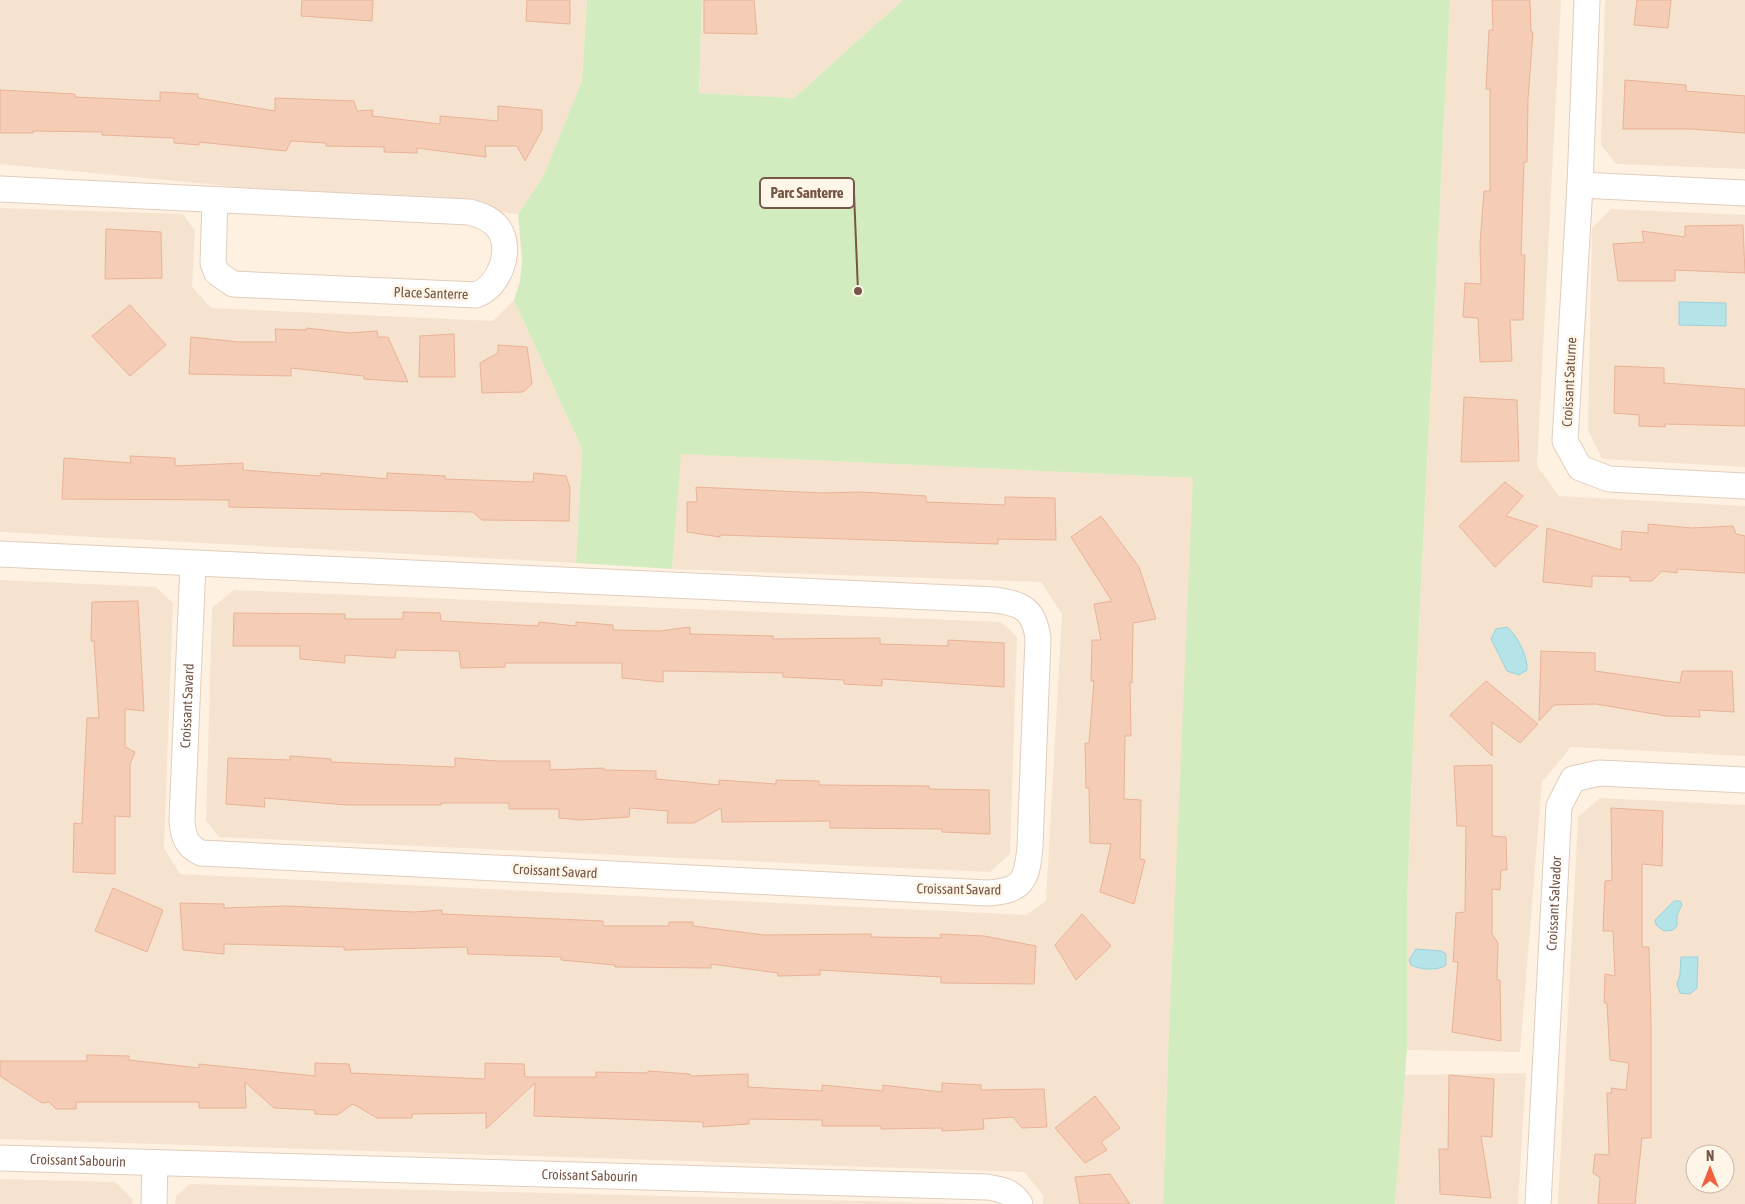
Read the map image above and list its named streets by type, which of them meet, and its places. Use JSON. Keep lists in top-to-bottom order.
{
  "streets": {
    "street": [
      "Place Santerre",
      "Croissant Saturne",
      "Croissant Savard",
      "Croissant Salvador",
      "Croissant Sabourin"
    ]
  },
  "places": ["Parc Santerre"],
  "north": "top"
}
